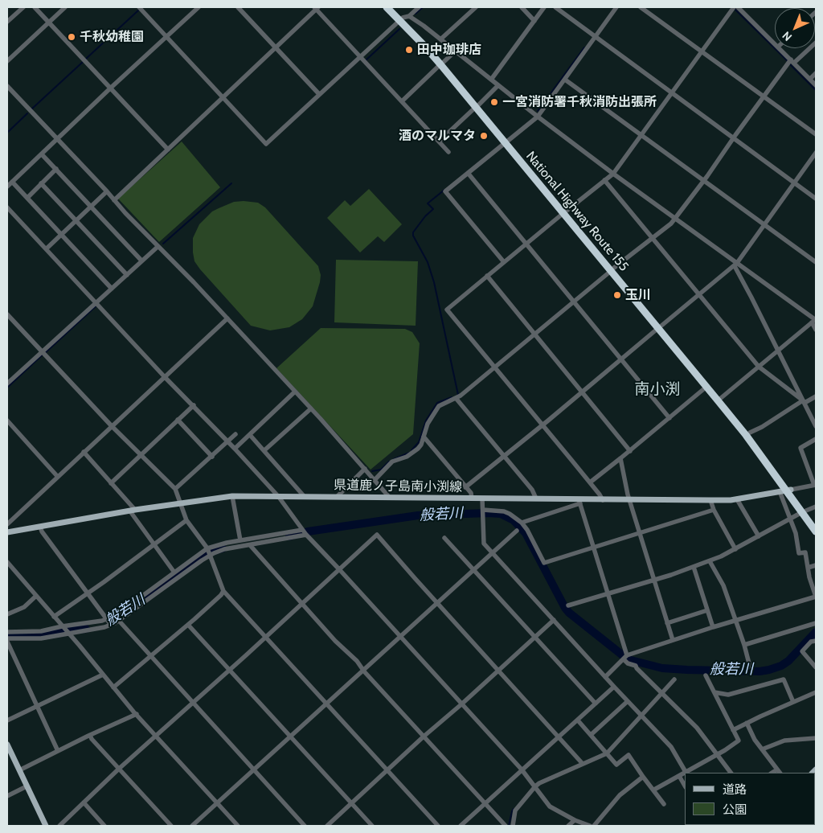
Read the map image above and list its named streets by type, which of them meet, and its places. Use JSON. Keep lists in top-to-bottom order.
{
  "streets": {
    "highway": ["National Highway Route 155"],
    "main road": ["県道鹿ノ子島南小渕線"]
  },
  "crossings": [
    ["National Highway Route 155", "県道鹿ノ子島南小渕線"]
  ],
  "districts": ["南小渕"],
  "water": ["般若川"],
  "places": [
    "千秋幼稚園",
    "田中珈琲店",
    "一宮消防署千秋消防出張所",
    "酒のマルマタ",
    "玉川"
  ],
  "legend": ["道路", "公園"],
  "north": "bottom left"
}
